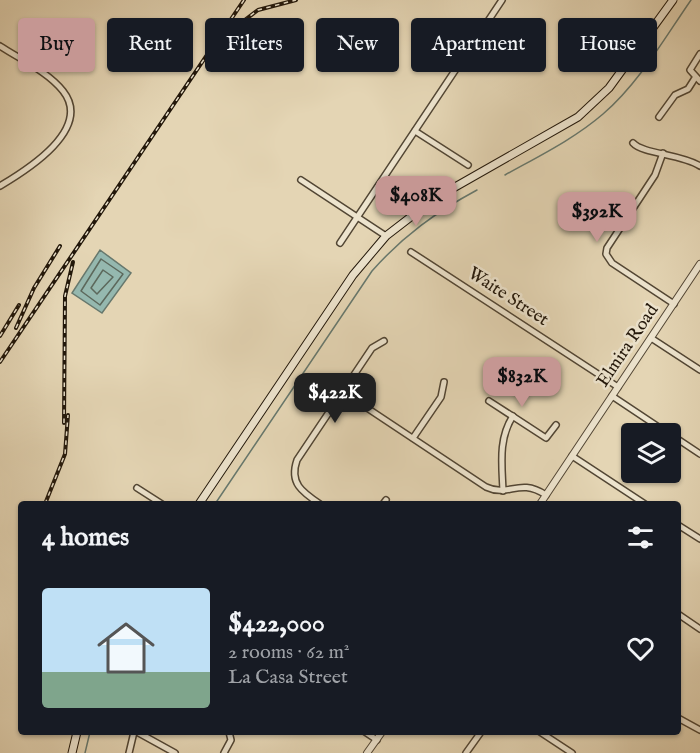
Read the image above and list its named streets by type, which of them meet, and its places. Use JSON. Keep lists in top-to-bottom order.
{
  "streets": {
    "street": ["Waite Street", "Elmira Road"]
  },
  "crossings": [
    ["Waite Street", "Elmira Road"]
  ],
  "page": {
    "chip": [
      "Buy",
      "Rent",
      "Filters",
      "New",
      "Apartment",
      "House"
    ],
    "price": [
      "$408K",
      "$392K",
      "$832K",
      "$422K"
    ],
    "heading": "4 homes",
    "list": [
      {
        "name": "$422,000",
        "note": "2 rooms · 62 m² · La Casa Street"
      }
    ]
  }
}
